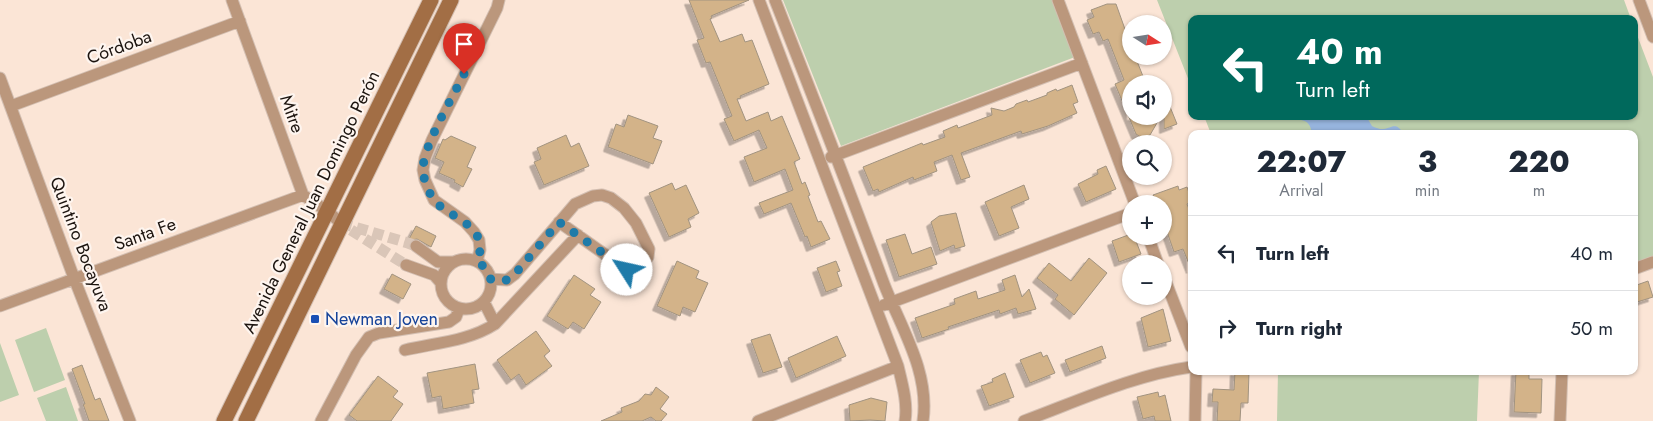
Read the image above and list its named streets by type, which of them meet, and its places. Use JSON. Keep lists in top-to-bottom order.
{
  "streets": {
    "main road": ["Avenida General Juan Domingo Perón"],
    "street": [
      "Córdoba",
      "Mitre",
      "Santa Fe",
      "Quintino Bocayuva"
    ]
  },
  "crossings": [
    ["Córdoba", "Mitre"],
    ["Córdoba", "Quintino Bocayuva"],
    ["Mitre", "Santa Fe"],
    ["Santa Fe", "Quintino Bocayuva"]
  ],
  "places": {
    "transit": ["Newman Joven"]
  },
  "north": "right",
  "page": {
    "map_buttons": ["+", "−"],
    "turn": ["40 m", "Turn left"],
    "eta": [
      "22:07",
      "Arrival",
      "3",
      "min",
      "220",
      "m"
    ],
    "list": [
      {
        "name": "Turn left",
        "value": "40 m"
      },
      {
        "name": "Turn right",
        "value": "50 m"
      }
    ]
  }
}
